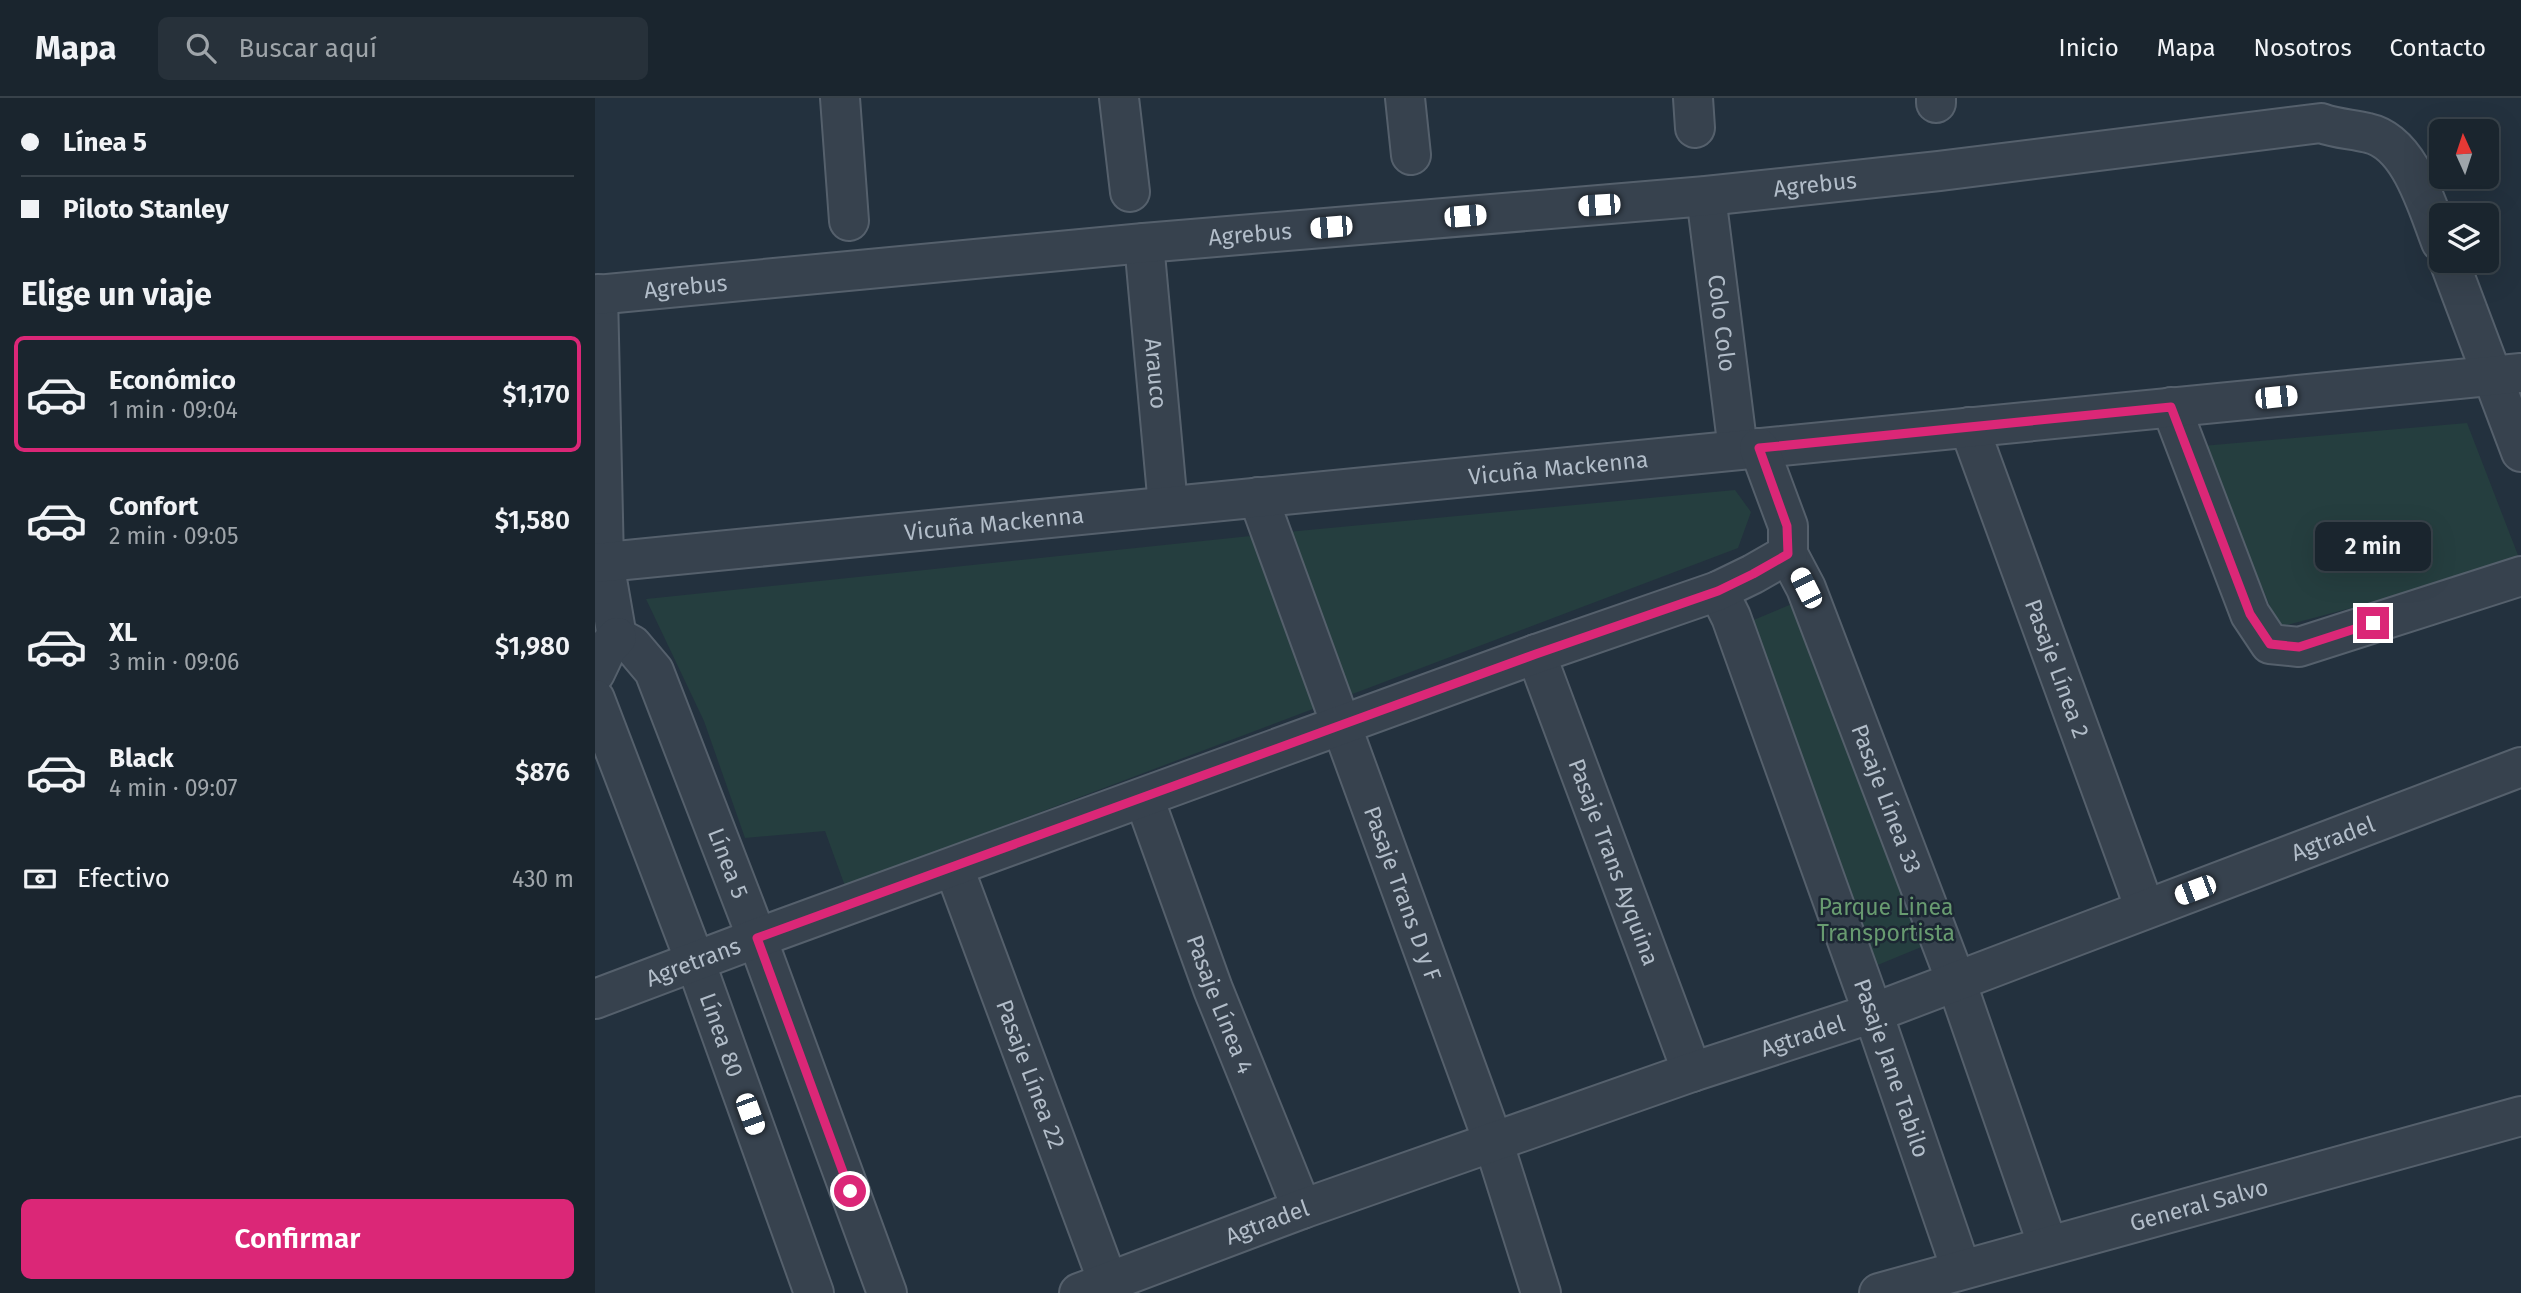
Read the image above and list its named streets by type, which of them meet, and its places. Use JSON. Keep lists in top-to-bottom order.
{
  "streets": {
    "street": [
      "Agrebus",
      "Colo Colo",
      "Arauco",
      "Vicuña Mackenna",
      "Pasaje Línea 2",
      "Pasaje Línea 33",
      "Agtradel",
      "Línea 5",
      "Pasaje Trans Ayquina",
      "Pasaje Trans D y F",
      "Agretrans",
      "Pasaje Línea 4",
      "Línea 80",
      "Pasaje Jane Tabilo",
      "Pasaje Línea 22",
      "General Salvo"
    ]
  },
  "crossings": [
    ["Agrebus", "Colo Colo"],
    ["Agrebus", "Arauco"],
    ["Colo Colo", "Vicuña Mackenna"],
    ["Arauco", "Vicuña Mackenna"],
    ["Vicuña Mackenna", "Pasaje Línea 2"],
    ["Vicuña Mackenna", "Pasaje Trans D y F"],
    ["Pasaje Línea 2", "Agtradel"],
    ["Pasaje Línea 33", "Agtradel"],
    ["Pasaje Línea 33", "Agretrans"],
    ["Pasaje Línea 33", "General Salvo"],
    ["Agtradel", "Pasaje Trans Ayquina"],
    ["Agtradel", "Pasaje Trans D y F"],
    ["Agtradel", "Pasaje Línea 4"],
    ["Agtradel", "Pasaje Jane Tabilo"],
    ["Agtradel", "Pasaje Línea 22"],
    ["Línea 5", "Agretrans"],
    ["Pasaje Trans Ayquina", "Agretrans"],
    ["Pasaje Trans D y F", "Agretrans"],
    ["Agretrans", "Pasaje Línea 4"],
    ["Agretrans", "Línea 80"],
    ["Agretrans", "Pasaje Jane Tabilo"],
    ["Agretrans", "Pasaje Línea 22"],
    ["Pasaje Jane Tabilo", "General Salvo"]
  ],
  "parks": ["Parque Linea Transportista"],
  "north": "top",
  "page": {
    "header": "Mapa",
    "search": "Buscar aquí",
    "nav": [
      "Inicio",
      "Mapa",
      "Nosotros",
      "Contacto"
    ],
    "banner": ["Línea 5", "Piloto Stanley"],
    "heading": "Elige un viaje",
    "list": [
      {
        "name": "Económico",
        "note": "1 min · 09:04",
        "value": "$1,170"
      },
      {
        "name": "Confort",
        "note": "2 min · 09:05",
        "value": "$1,580"
      },
      {
        "name": "XL",
        "note": "3 min · 09:06",
        "value": "$1,980"
      },
      {
        "name": "Black",
        "note": "4 min · 09:07",
        "value": "$876"
      }
    ],
    "bubble": "2 min",
    "pay": ["Efectivo", "430 m"],
    "buttons": "Confirmar"
  }
}
